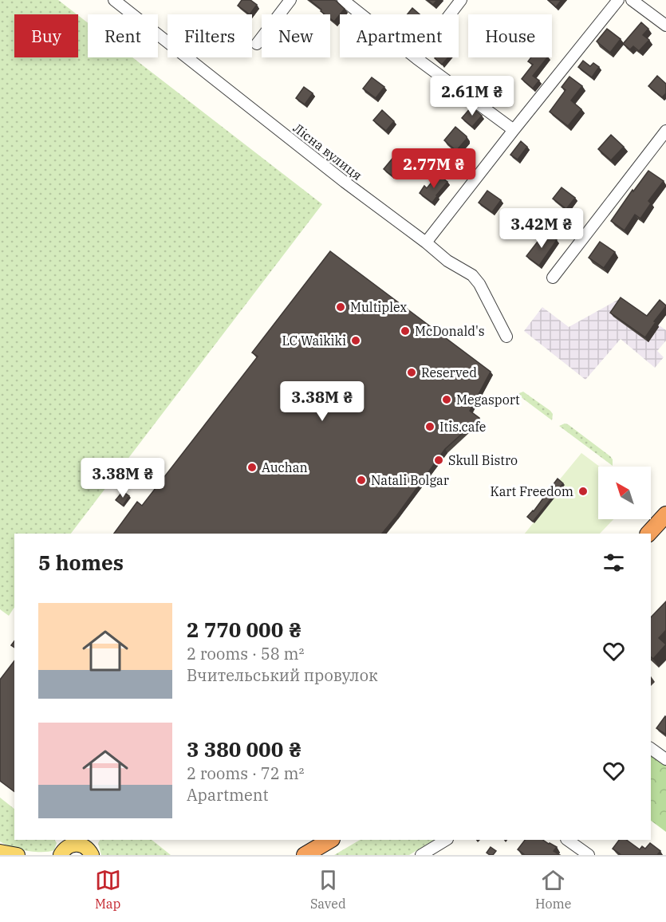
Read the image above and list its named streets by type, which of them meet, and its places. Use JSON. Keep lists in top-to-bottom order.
{
  "streets": {
    "street": ["Лісна вулиця"]
  },
  "places": [
    "Multiplex",
    "McDonald's",
    "LC Waikiki",
    "Reserved",
    "Megasport",
    "Itis.cafe",
    "Skull Bistro",
    "Auchan",
    "Natali Bolgar",
    "Kart Freedom"
  ],
  "north": "top left",
  "page": {
    "chip": [
      "Buy",
      "Rent",
      "Filters",
      "New",
      "Apartment",
      "House"
    ],
    "price": [
      "2.61M ₴",
      "2.77M ₴",
      "3.42M ₴",
      "3.38M ₴",
      "3.38M ₴"
    ],
    "heading": "5 homes",
    "list": [
      {
        "name": "2 770 000 ₴",
        "note": "2 rooms · 58 m² · Вчительський провулок"
      },
      {
        "name": "3 380 000 ₴",
        "note": "2 rooms · 72 m² · Apartment"
      }
    ],
    "tabs": ["Map", "Saved", "Home"]
  }
}
